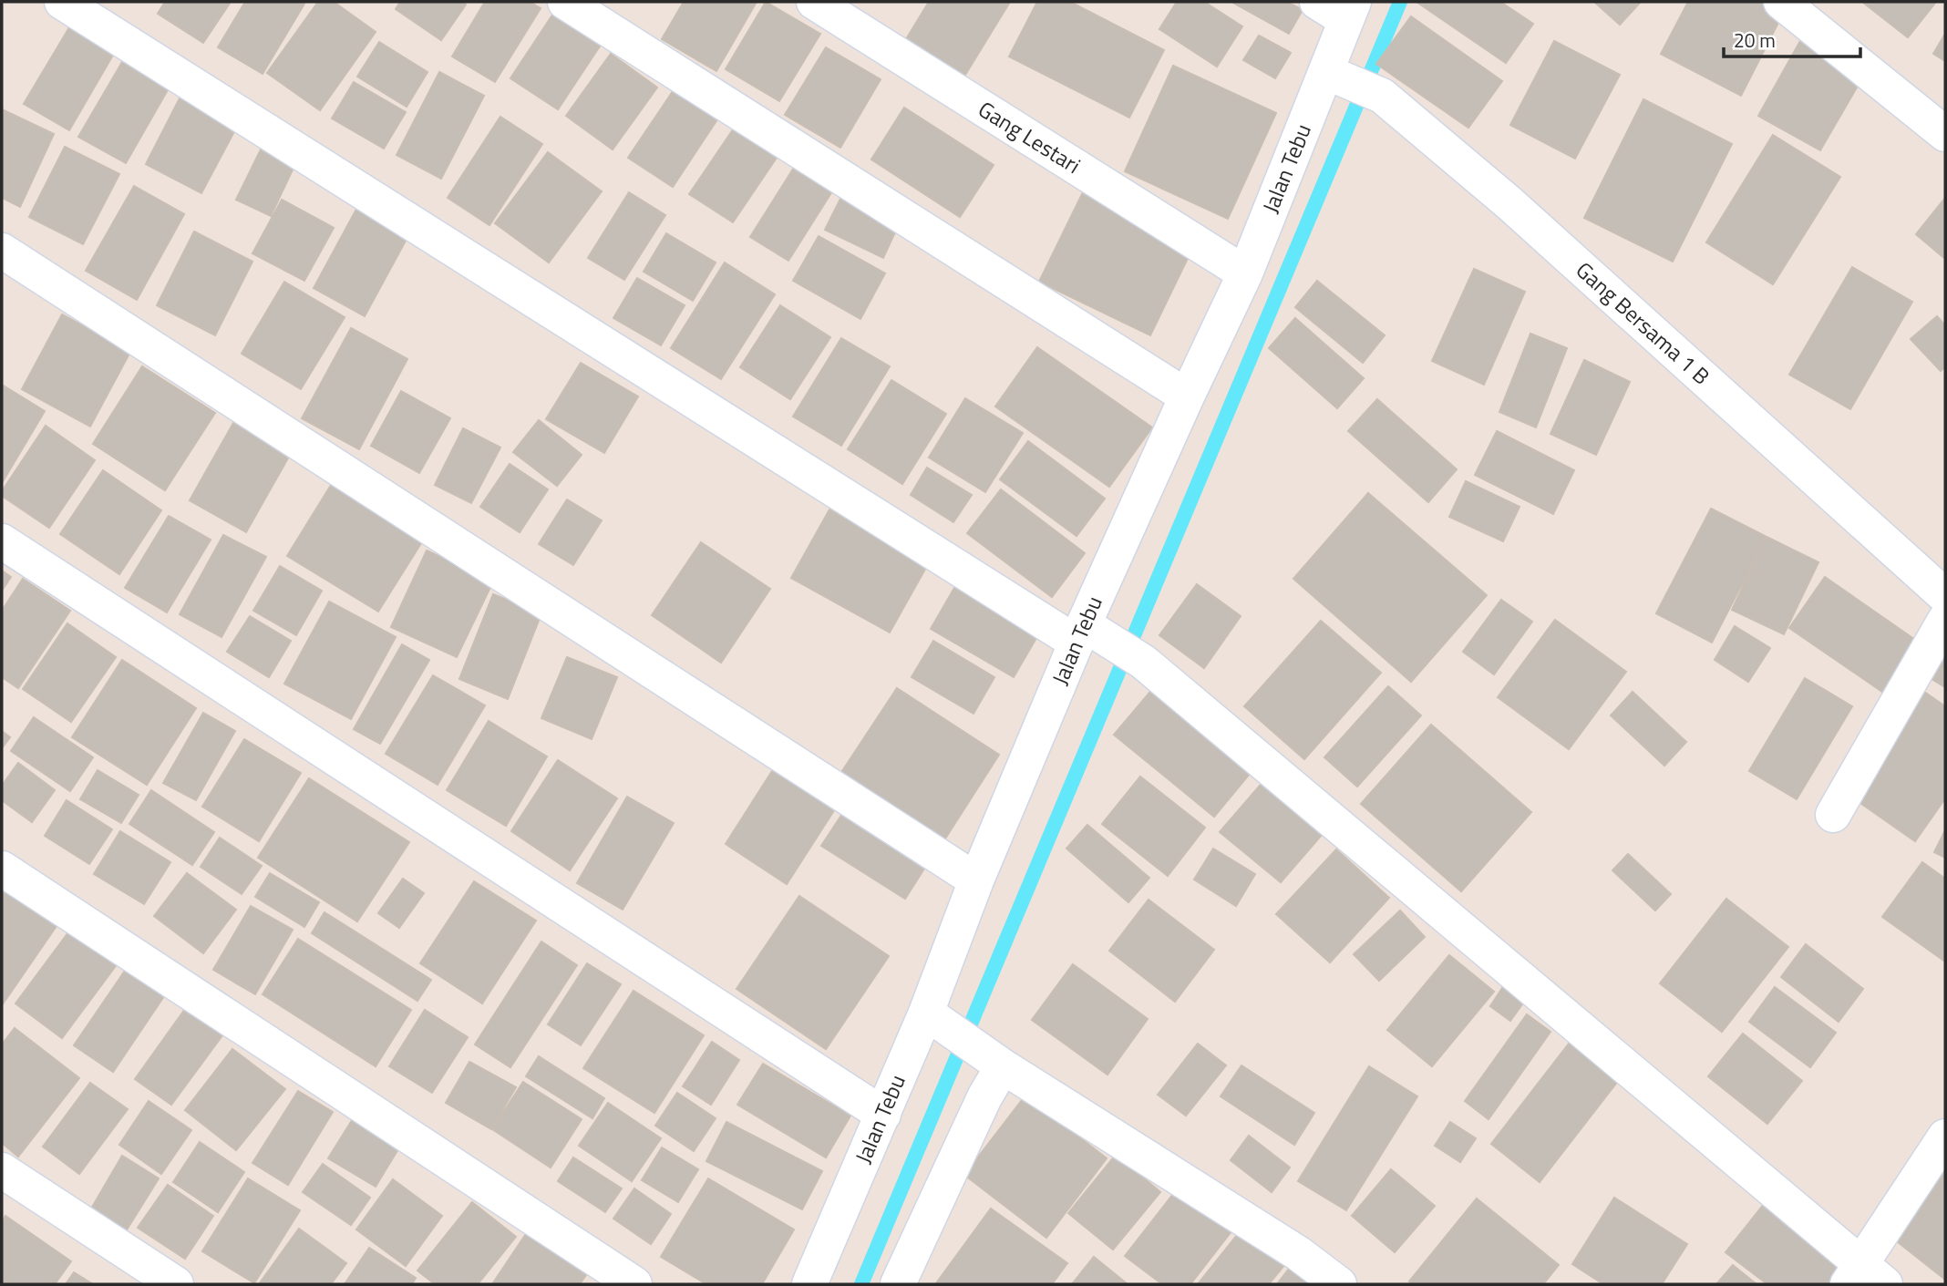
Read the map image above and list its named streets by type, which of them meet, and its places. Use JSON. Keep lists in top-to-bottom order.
{
  "streets": {
    "street": ["Gang Lestari", "Jalan Tebu", "Gang Bersama 1 B"]
  },
  "crossings": [
    ["Gang Lestari", "Jalan Tebu"],
    ["Jalan Tebu", "Gang Bersama 1 B"]
  ],
  "scale_bar": "20 m"
}
